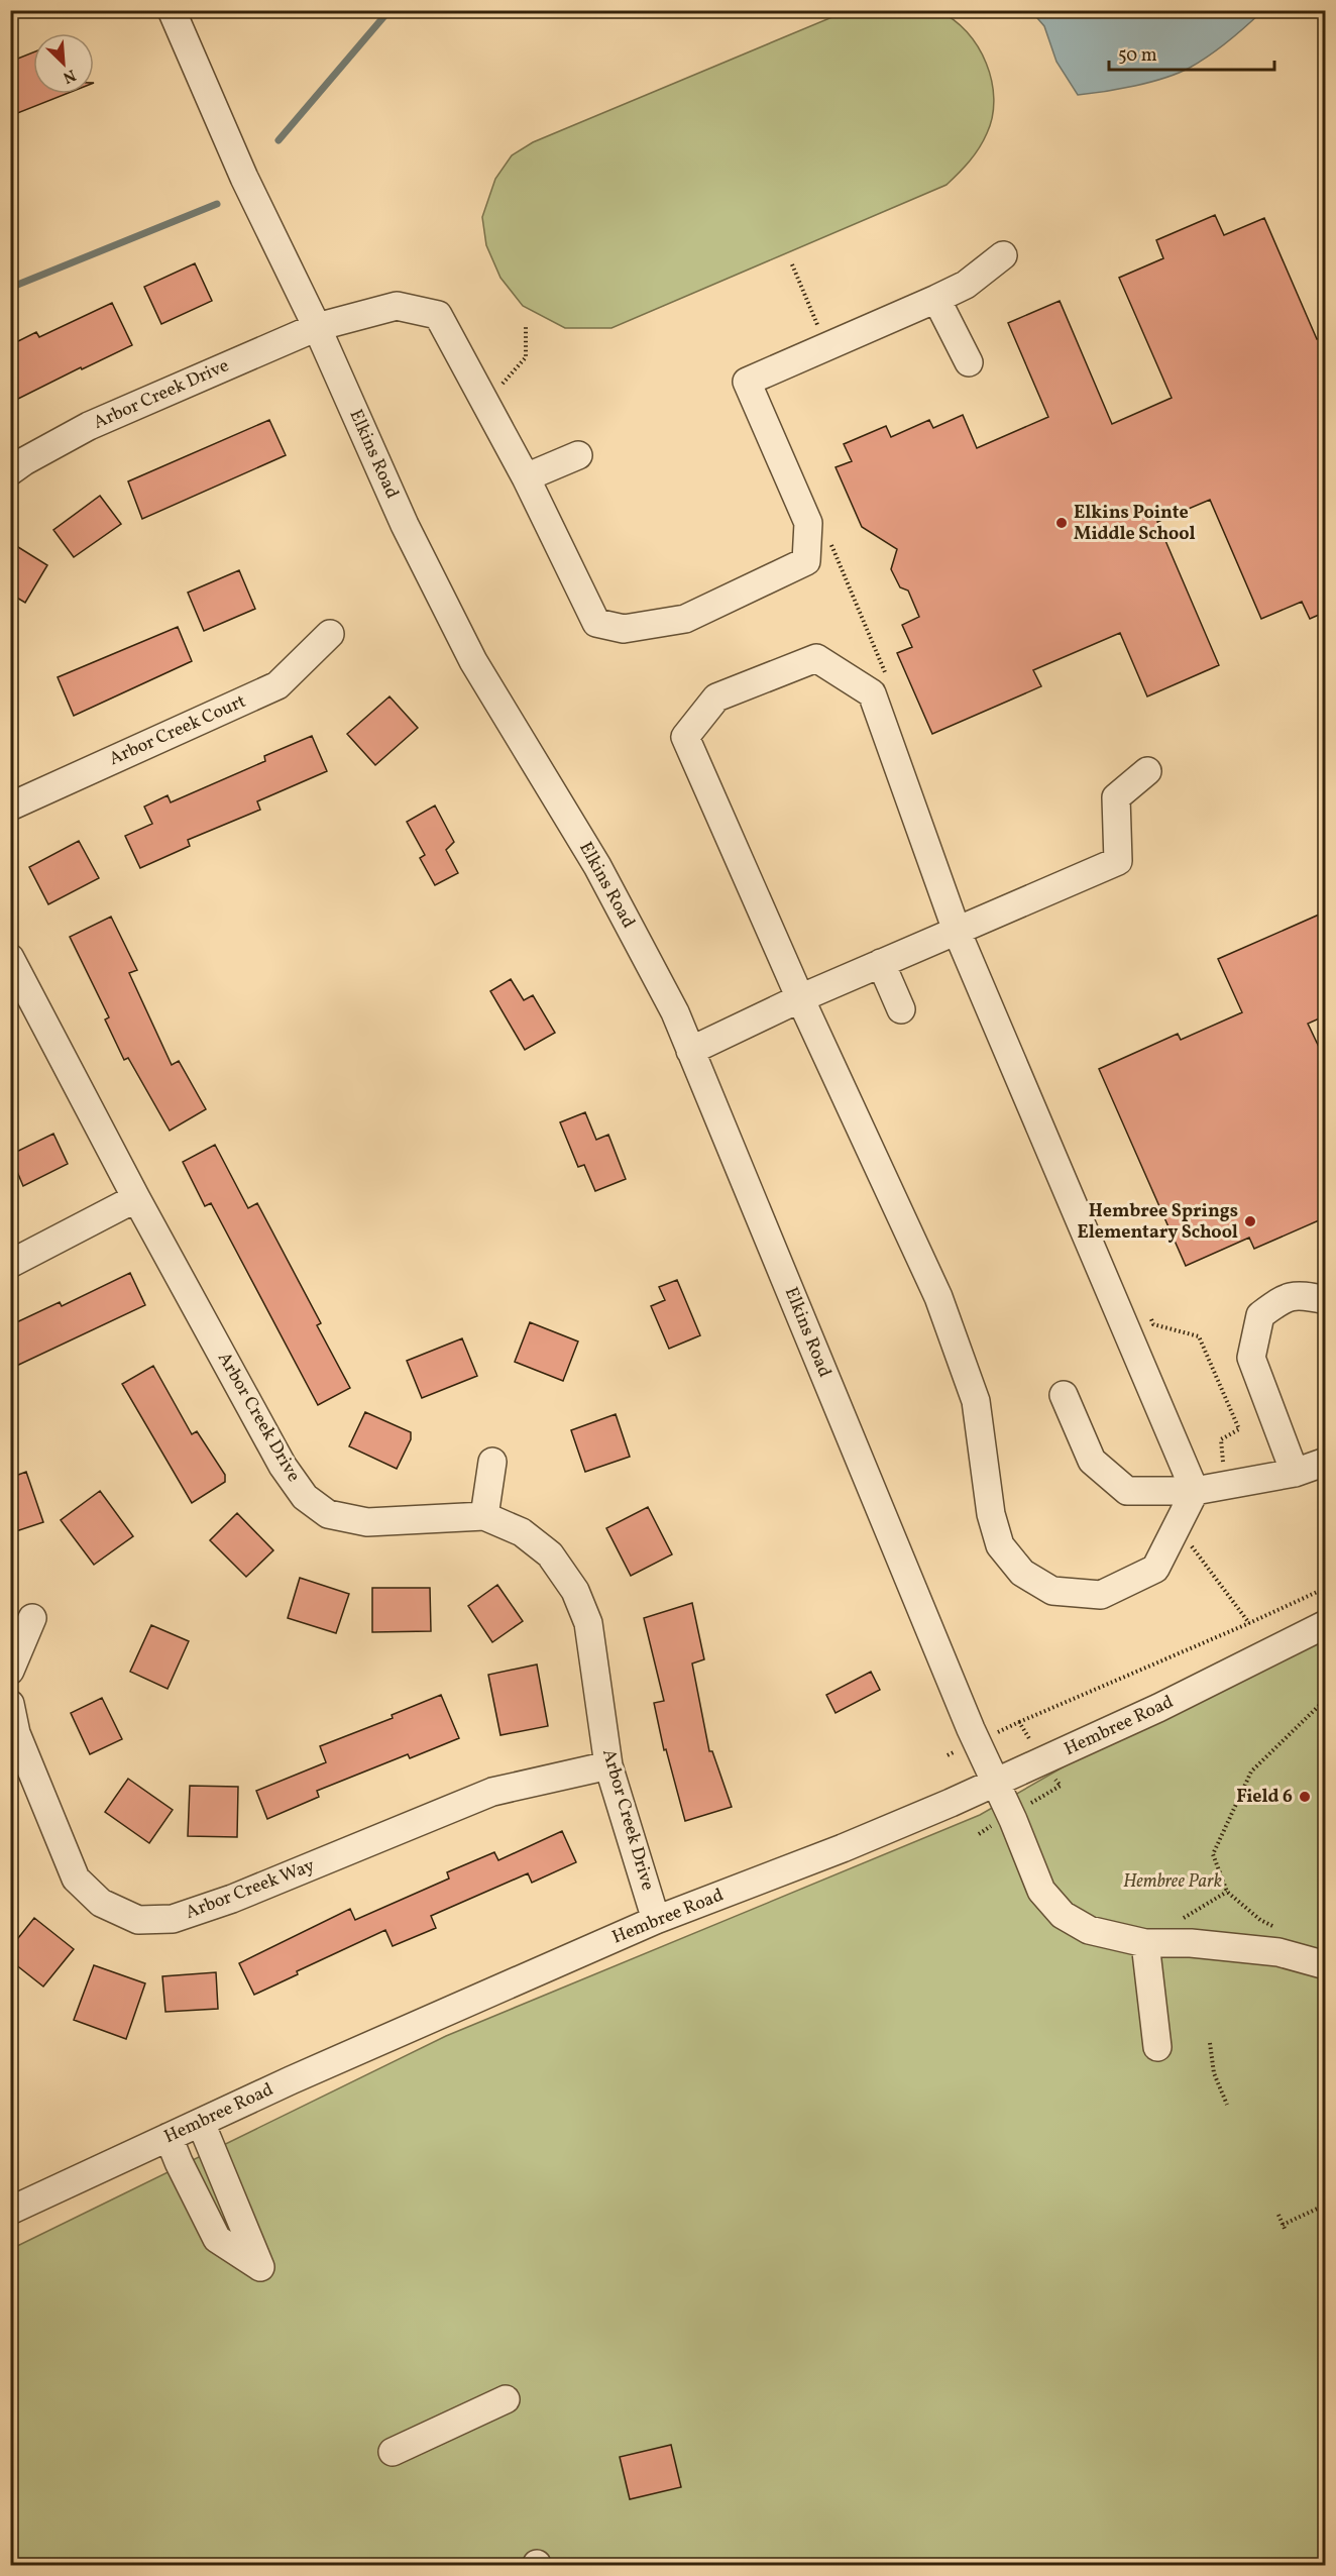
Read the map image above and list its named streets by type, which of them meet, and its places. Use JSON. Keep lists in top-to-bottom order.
{
  "streets": {
    "street": [
      "Arbor Creek Drive",
      "Elkins Road",
      "Arbor Creek Court",
      "Hembree Road",
      "Arbor Creek Way"
    ]
  },
  "crossings": [
    ["Arbor Creek Drive", "Elkins Road"],
    ["Arbor Creek Drive", "Hembree Road"],
    ["Arbor Creek Drive", "Arbor Creek Way"],
    ["Elkins Road", "Hembree Road"]
  ],
  "parks": ["Hembree Park"],
  "places": ["Elkins Pointe Middle School", "Hembree Springs Elementary School", "Field 6"],
  "scale_bar": "50 m",
  "north": "bottom right"
}
